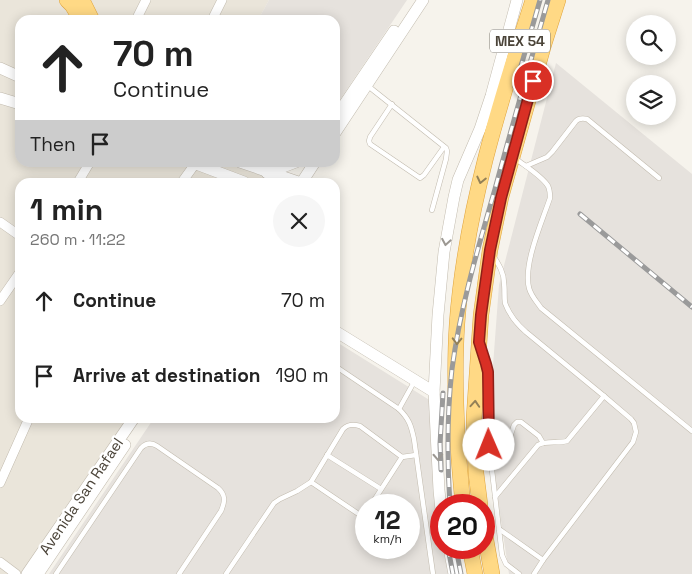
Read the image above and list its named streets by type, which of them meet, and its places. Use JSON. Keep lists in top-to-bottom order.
{
  "streets": {
    "highway": ["MEX 54"],
    "street": ["Avenida San Rafael"]
  },
  "page": {
    "turn": ["70 m", "Continue"],
    "then": "Then",
    "heading": ["1 min", "260 m · 11:22"],
    "list": [
      {
        "name": "Continue",
        "value": "70 m"
      },
      {
        "name": "Arrive at destination",
        "value": "190 m"
      }
    ],
    "speed": "12 km/h",
    "limit": "20"
  }
}
